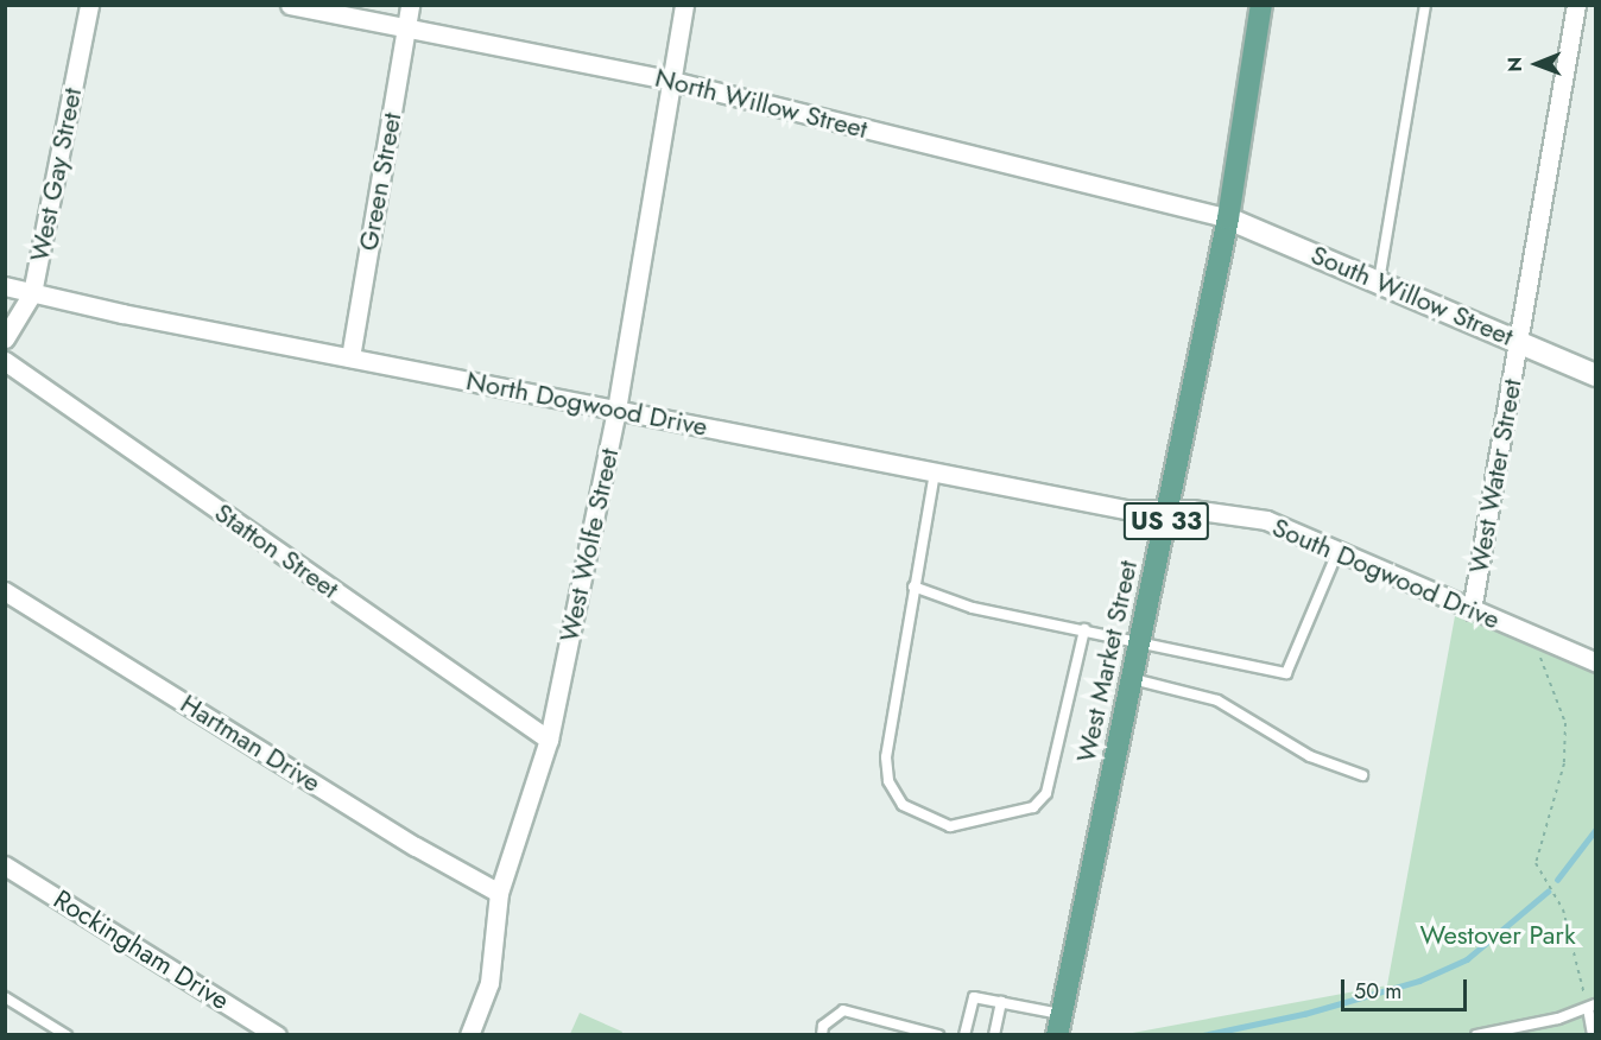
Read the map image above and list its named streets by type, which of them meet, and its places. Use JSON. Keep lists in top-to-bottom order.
{
  "streets": {
    "main road": ["US 33", "West Market Street"],
    "street": [
      "North Willow Street",
      "West Gay Street",
      "Green Street",
      "South Willow Street",
      "North Dogwood Drive",
      "West Water Street",
      "West Wolfe Street",
      "Statton Street",
      "South Dogwood Drive",
      "Hartman Drive",
      "Rockingham Drive"
    ]
  },
  "crossings": [
    ["North Willow Street", "Green Street"],
    ["North Willow Street", "South Willow Street"],
    ["North Willow Street", "West Wolfe Street"],
    ["North Willow Street", "West Market Street"],
    ["West Gay Street", "North Dogwood Drive"],
    ["Green Street", "North Dogwood Drive"],
    ["South Willow Street", "West Water Street"],
    ["South Willow Street", "West Market Street"],
    ["North Dogwood Drive", "West Wolfe Street"],
    ["North Dogwood Drive", "South Dogwood Drive"],
    ["North Dogwood Drive", "West Market Street"],
    ["West Water Street", "South Dogwood Drive"],
    ["West Wolfe Street", "Statton Street"],
    ["West Wolfe Street", "Hartman Drive"],
    ["South Dogwood Drive", "West Market Street"]
  ],
  "parks": ["Westover Park"],
  "scale_bar": "50 m",
  "north": "left"
}
